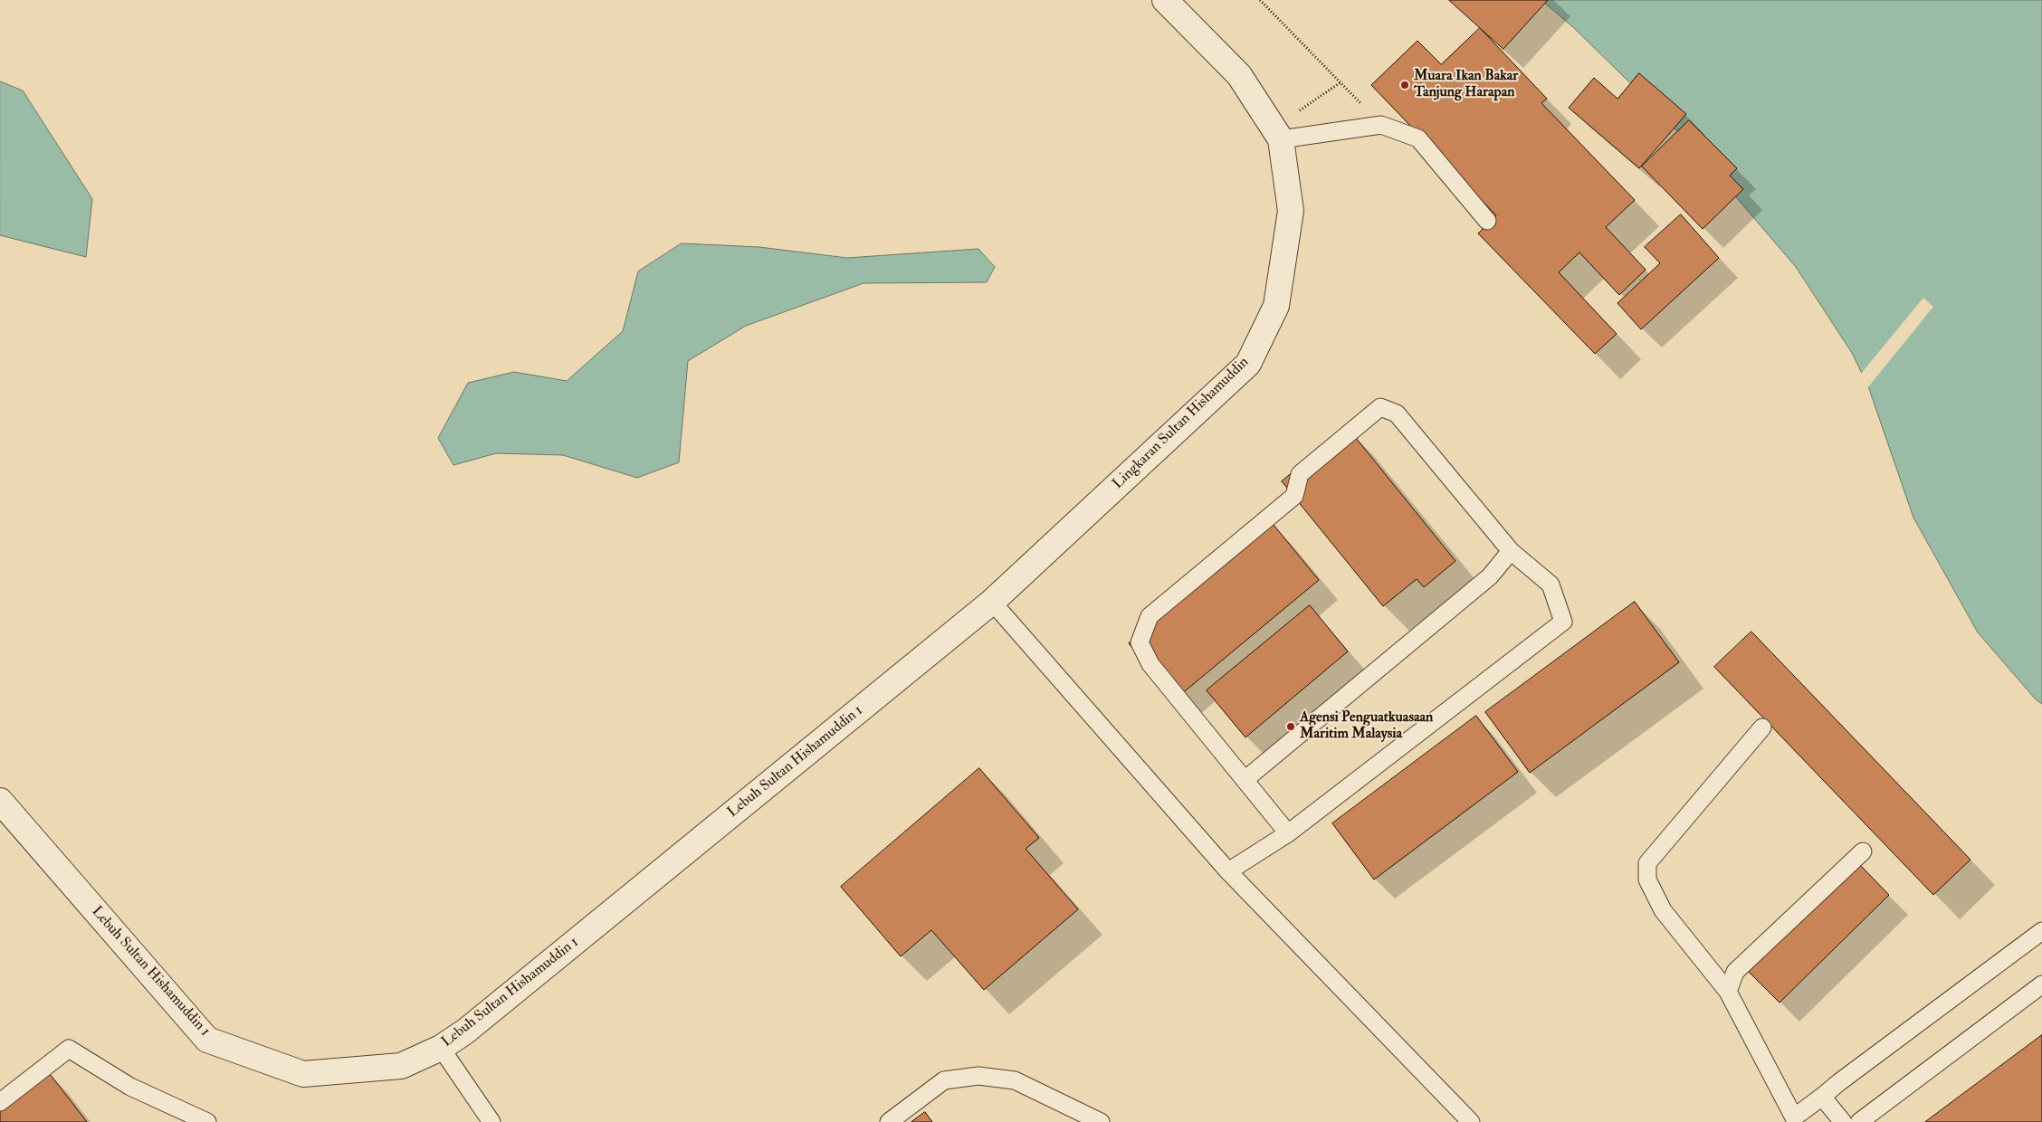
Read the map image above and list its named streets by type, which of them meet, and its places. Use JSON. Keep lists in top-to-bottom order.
{
  "streets": {
    "street": ["Lingkaran Sultan Hishamuddin", "Lebuh Sultan Hishamuddin 1"]
  },
  "crossings": [
    ["Lingkaran Sultan Hishamuddin", "Lebuh Sultan Hishamuddin 1"]
  ],
  "places": ["Muara Ikan Bakar Tanjung Harapan", "Agensi Penguatkuasaan Maritim Malaysia"]
}
